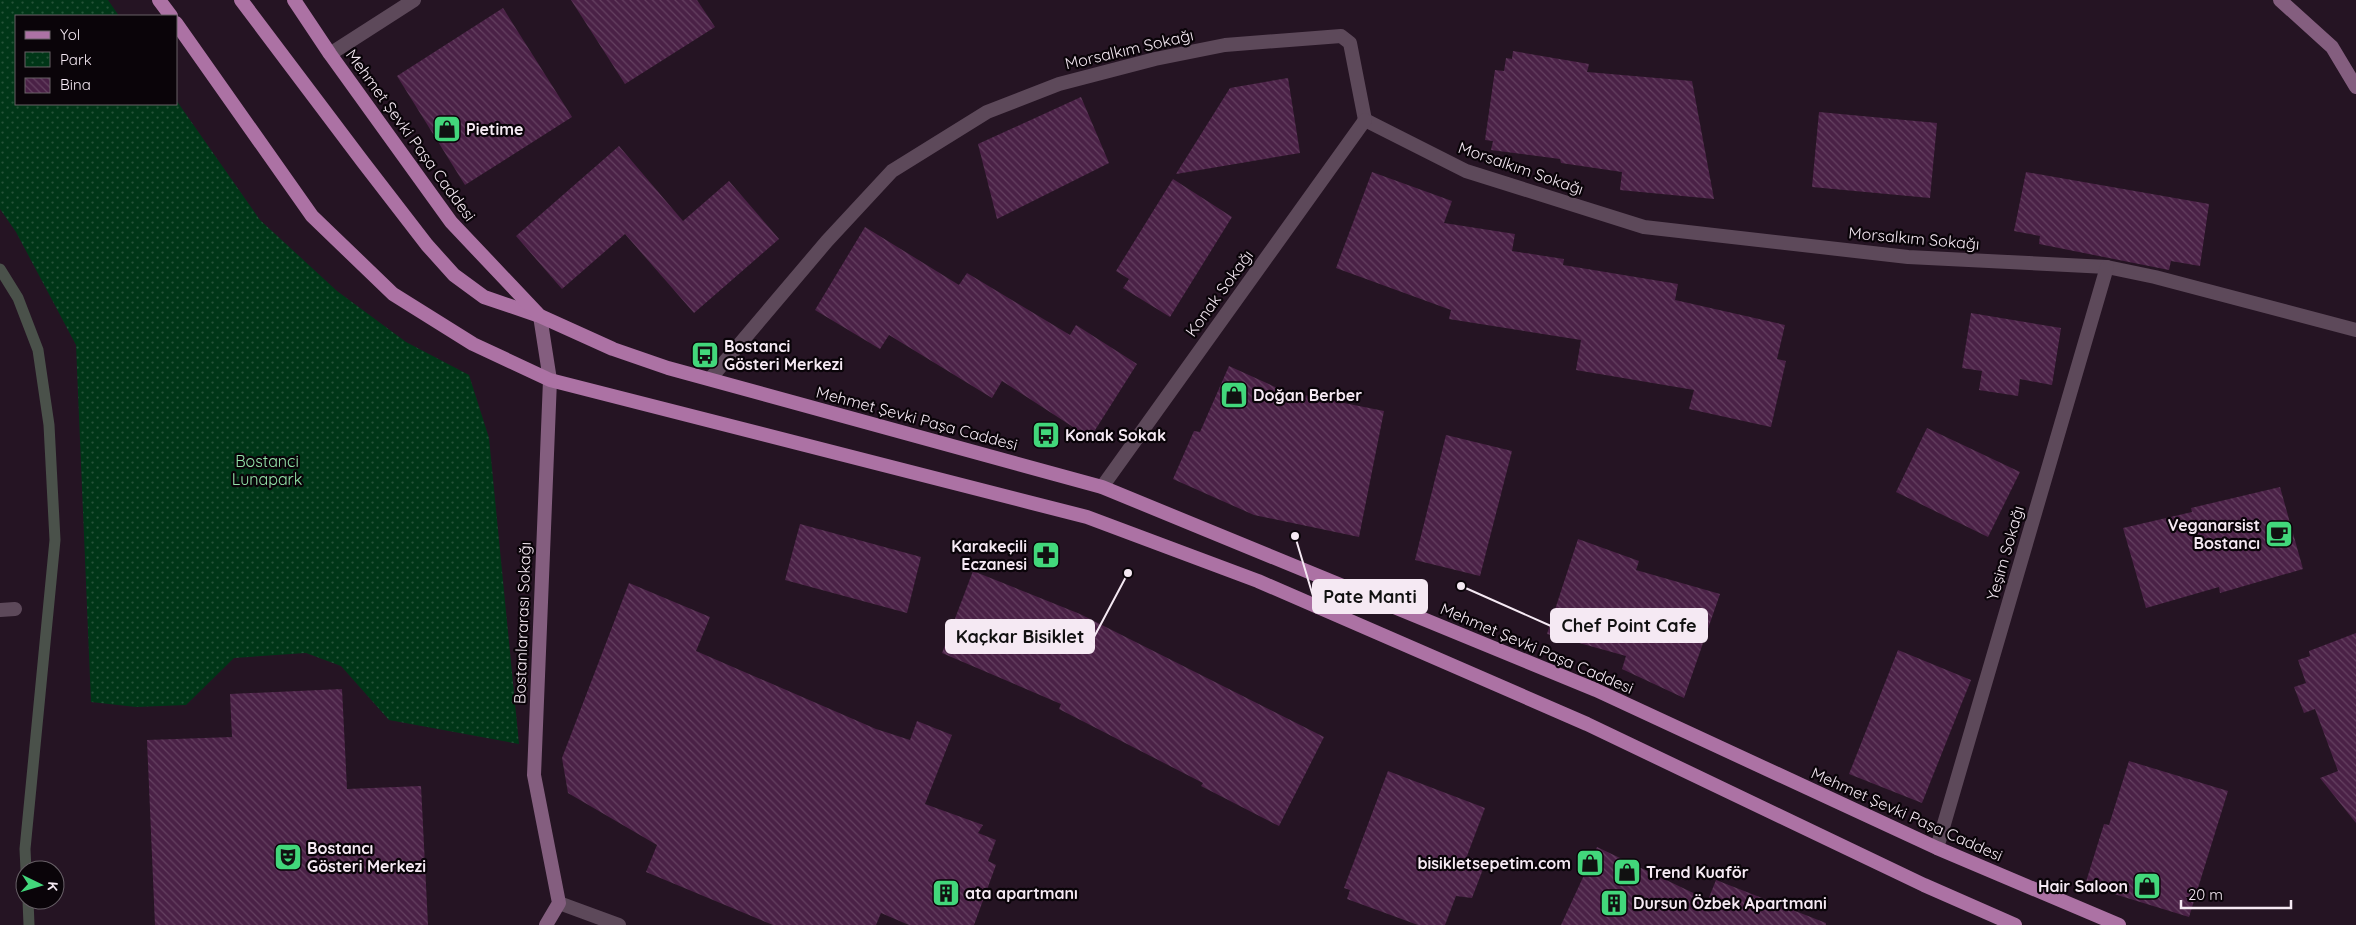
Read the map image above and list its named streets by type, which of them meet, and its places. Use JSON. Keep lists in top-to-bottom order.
{
  "streets": {
    "main road": ["Mehmet Şevki Paşa Caddesi", "Bostanlararası Sokağı"],
    "street": ["Morsalkım Sokağı", "Konak Sokağı", "Yeşim Sokağı"]
  },
  "crossings": [
    ["Morsalkım Sokağı", "Mehmet Şevki Paşa Caddesi"],
    ["Morsalkım Sokağı", "Konak Sokağı"],
    ["Morsalkım Sokağı", "Yeşim Sokağı"],
    ["Mehmet Şevki Paşa Caddesi", "Konak Sokağı"],
    ["Mehmet Şevki Paşa Caddesi", "Yeşim Sokağı"],
    ["Mehmet Şevki Paşa Caddesi", "Bostanlararası Sokağı"]
  ],
  "parks": ["Bostanci Lunapark"],
  "places": {
    "shop": [
      "Pietime",
      "Doğan Berber",
      "bisikletsepetim.com",
      "Trend Kuaför",
      "Hair Saloon"
    ],
    "bus stop": ["Bostanci Gösteri Merkezi", "Konak Sokak"],
    "cafe": ["Veganarsist Bostancı"],
    "other": ["Pate Manti", "Kaçkar Bisiklet", "Chef Point Cafe"],
    "pharmacy": ["Karakeçili Eczanesi"],
    "theatre": ["Bostancı Gösteri Merkezi"],
    "building": ["ata apartmanı", "Dursun Özbek Apartmani"]
  },
  "legend": ["Yol", "Park", "Bina"],
  "scale_bar": "20 m",
  "north": "right"
}
